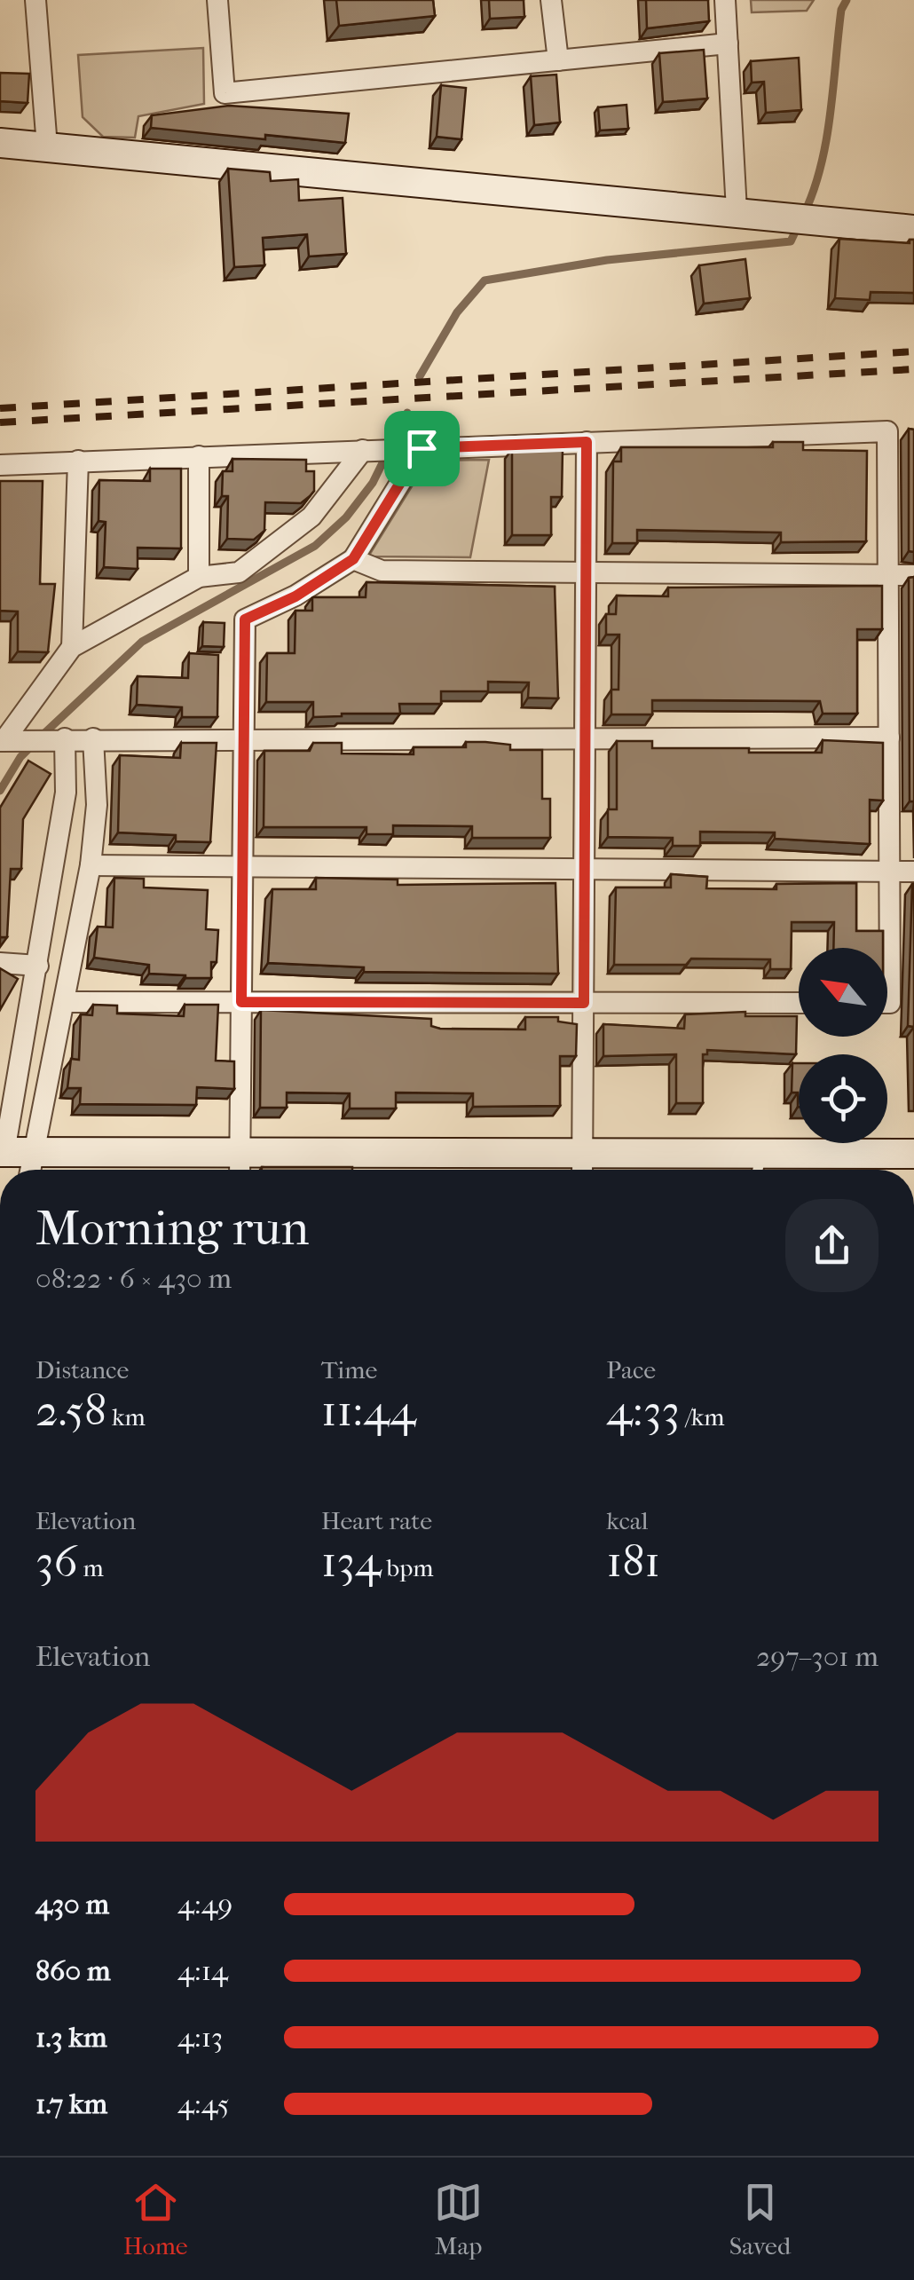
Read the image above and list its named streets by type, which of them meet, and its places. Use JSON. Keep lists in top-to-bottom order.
{
  "north": "top left",
  "page": {
    "heading": ["Morning run", "08:22 · 6 × 430 m"],
    "stats": [
      ["Distance", "2.58 km"],
      ["Time", "11:44"],
      ["Pace", "4:33 /km"],
      ["Elevation", "36 m"],
      ["Heart rate", "134 bpm"],
      ["kcal", "181"]
    ],
    "chart": ["Elevation", "297–301 m"],
    "list": [
      {
        "name": "430 m",
        "note": "4:49"
      },
      {
        "name": "860 m",
        "note": "4:14"
      },
      {
        "name": "1.3 km",
        "note": "4:13"
      },
      {
        "name": "1.7 km",
        "note": "4:45"
      }
    ],
    "tabs": ["Home", "Map", "Saved"]
  }
}
